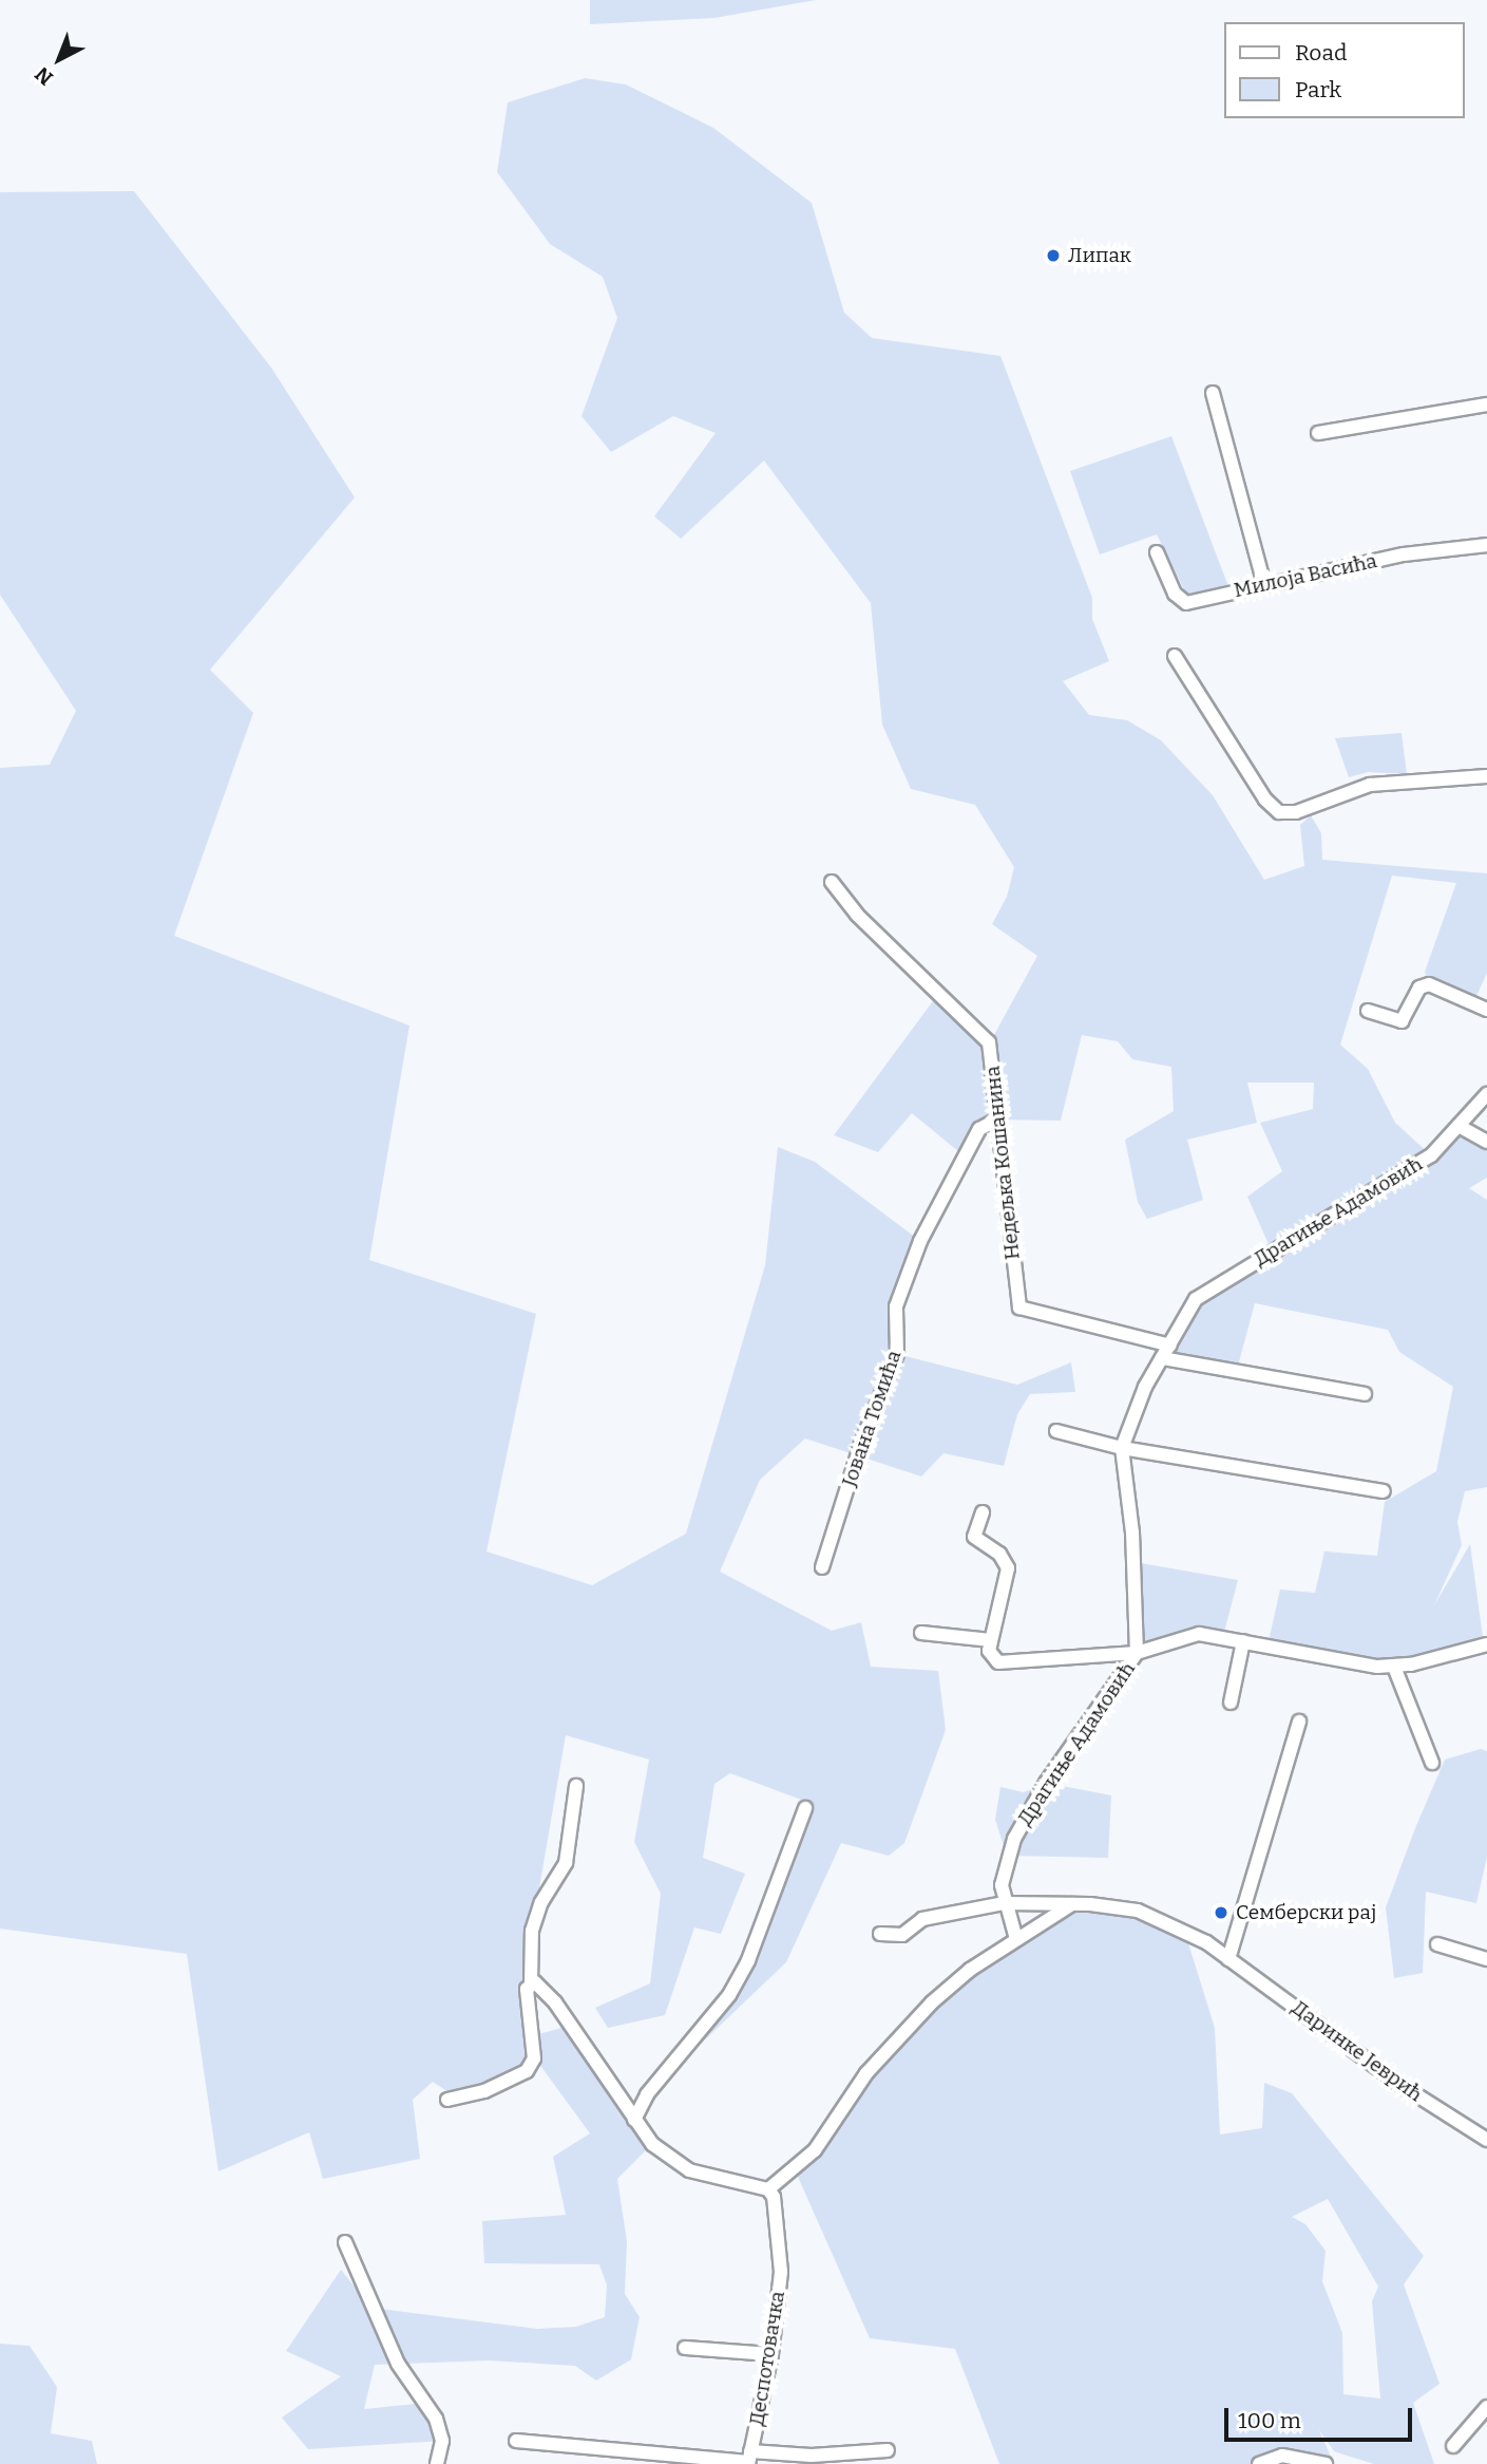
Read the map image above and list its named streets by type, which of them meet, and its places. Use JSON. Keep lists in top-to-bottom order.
{
  "streets": {
    "street": [
      "Милоја Васића",
      "Недељка Кошанина",
      "Драгиње Адамовић",
      "Јована Томића",
      "Даринке Јеврић",
      "Деспотовачка"
    ]
  },
  "crossings": [
    ["Недељка Кошанина", "Драгиње Адамовић"],
    ["Недељка Кошанина", "Јована Томића"],
    ["Драгиње Адамовић", "Даринке Јеврић"]
  ],
  "places": ["Липак", "Семберски рај"],
  "legend": ["Road", "Park"],
  "scale_bar": "100 m",
  "north": "bottom left"
}
